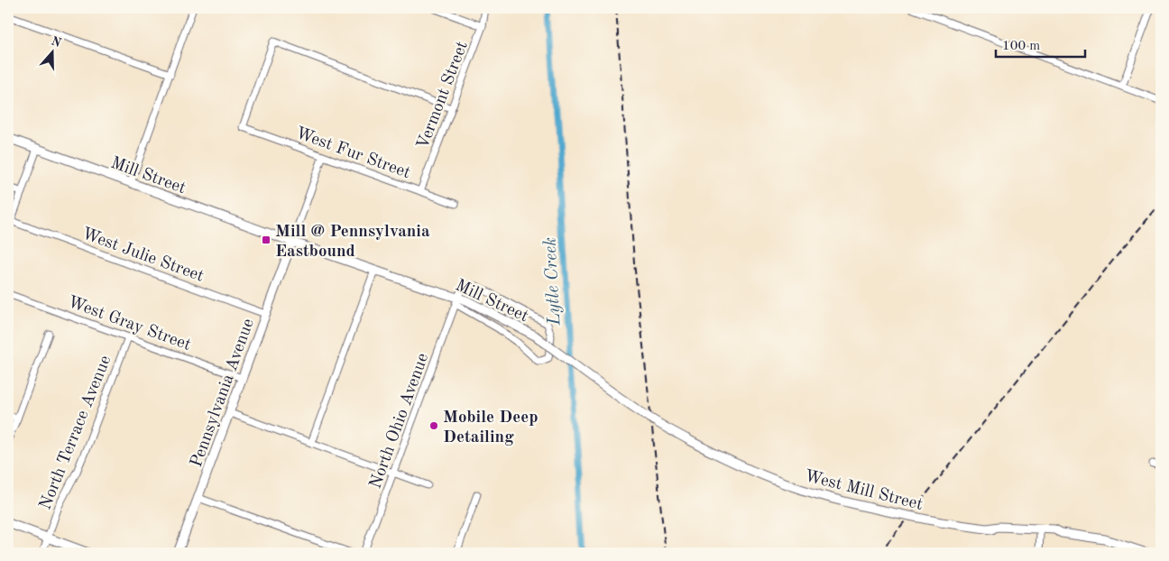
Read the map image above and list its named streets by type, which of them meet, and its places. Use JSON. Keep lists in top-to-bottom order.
{
  "streets": {
    "main road": ["Mill Street", "Pennsylvania Avenue", "West Mill Street"],
    "street": [
      "Vermont Street",
      "West Fur Street",
      "West Julie Street",
      "West Gray Street",
      "North Ohio Avenue",
      "North Terrace Avenue"
    ]
  },
  "crossings": [
    ["Vermont Street", "West Fur Street"],
    ["Mill Street", "Pennsylvania Avenue"],
    ["Mill Street", "North Ohio Avenue"],
    ["Mill Street", "West Mill Street"],
    ["West Julie Street", "Pennsylvania Avenue"],
    ["West Gray Street", "Pennsylvania Avenue"],
    ["West Gray Street", "North Terrace Avenue"]
  ],
  "water": ["Lytle Creek"],
  "places": {
    "transit": ["Mill @ Pennsylvania Eastbound"],
    "other": ["Mobile Deep Detailing"]
  },
  "scale_bar": "100 m",
  "north": "top"
}
